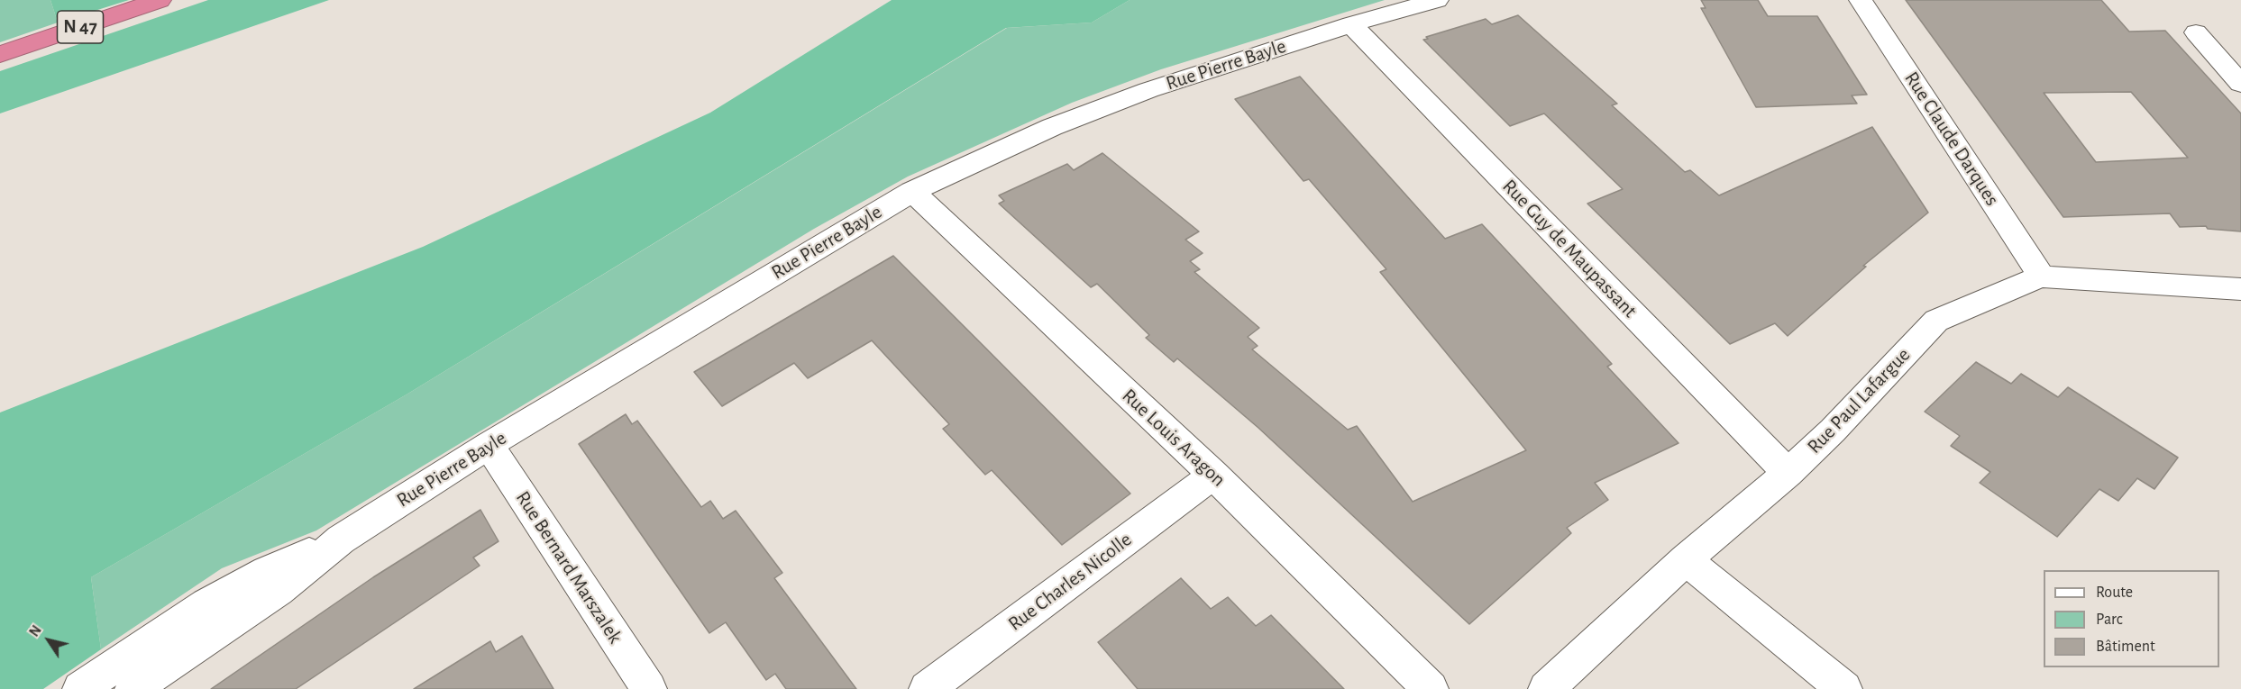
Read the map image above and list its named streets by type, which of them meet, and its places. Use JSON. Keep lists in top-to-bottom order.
{
  "streets": {
    "highway": ["N 47"],
    "street": [
      "Rue Pierre Bayle",
      "Rue Claude Darques",
      "Rue Guy de Maupassant",
      "Rue Paul Lafargue",
      "Rue Louis Aragon",
      "Rue Bernard Marszalek",
      "Rue Charles Nicolle"
    ]
  },
  "crossings": [
    ["Rue Pierre Bayle", "Rue Guy de Maupassant"],
    ["Rue Pierre Bayle", "Rue Louis Aragon"],
    ["Rue Pierre Bayle", "Rue Bernard Marszalek"],
    ["Rue Claude Darques", "Rue Paul Lafargue"],
    ["Rue Guy de Maupassant", "Rue Paul Lafargue"],
    ["Rue Louis Aragon", "Rue Charles Nicolle"]
  ],
  "legend": ["Route", "Parc", "Bâtiment"],
  "north": "top left"
}
